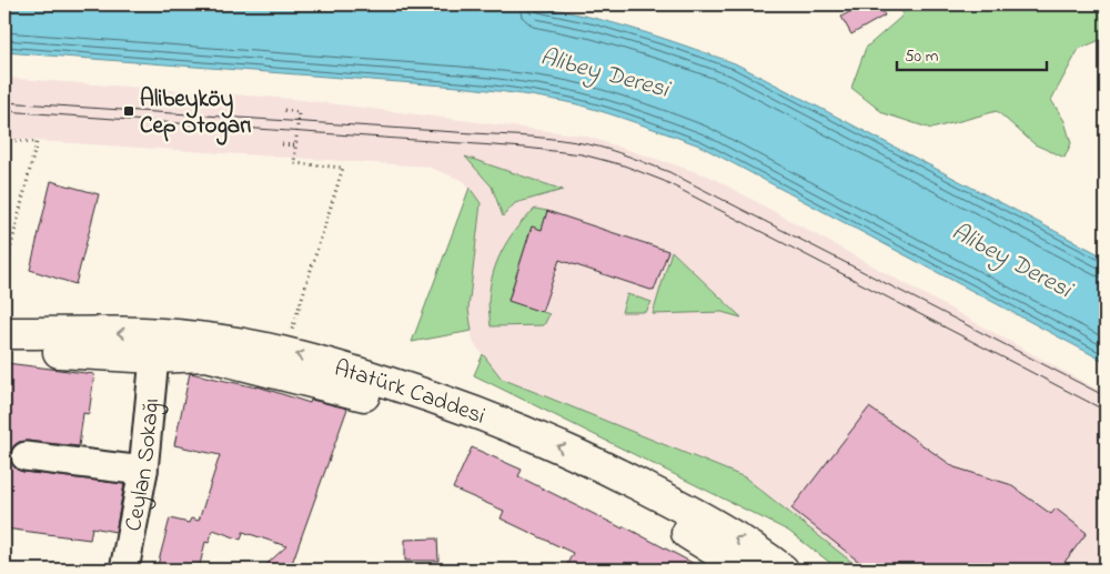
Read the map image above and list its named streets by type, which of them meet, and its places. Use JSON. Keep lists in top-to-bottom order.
{
  "streets": {
    "main road": ["Atatürk Caddesi"],
    "street": ["Ceylan Sokağı"]
  },
  "crossings": [
    ["Atatürk Caddesi", "Ceylan Sokağı"]
  ],
  "water": ["Alibey Deresi"],
  "places": {
    "transit": ["Alibeyköy Cep Otogarı"]
  },
  "scale_bar": "50 m"
}
